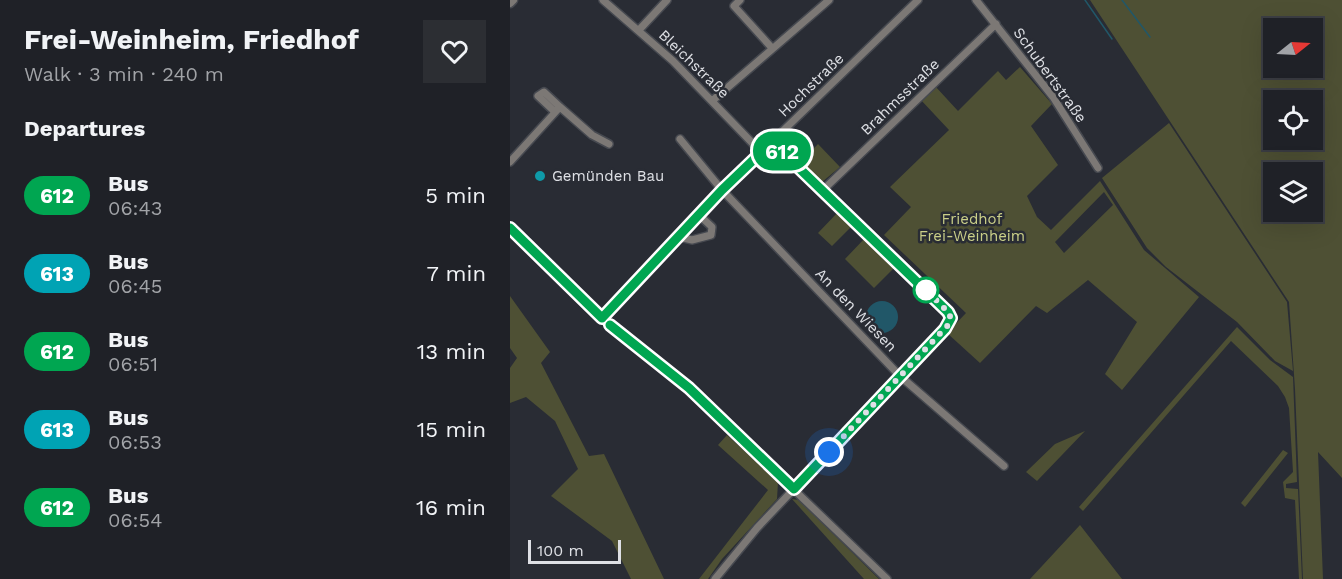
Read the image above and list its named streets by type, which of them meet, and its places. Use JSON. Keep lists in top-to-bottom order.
{
  "streets": {
    "street": [
      "Bleichstraße",
      "Schubertstraße",
      "Hochstraße",
      "Brahmsstraße",
      "An den Wiesen"
    ]
  },
  "crossings": [
    ["Bleichstraße", "Hochstraße"],
    ["Schubertstraße", "Brahmsstraße"],
    ["Hochstraße", "An den Wiesen"]
  ],
  "parks": ["Friedhof Frei-Weinheim"],
  "places": ["Gemünden Bau"],
  "lines": ["bus line 612"],
  "scale_bar": "100 m",
  "north": "right",
  "page": {
    "heading": [
      ["Frei-Weinheim, Friedhof", "Walk · 3 min · 240 m"],
      "Departures"
    ],
    "on_map": "612",
    "list": [
      {
        "mark": "612",
        "name": "Bus",
        "note": "06:43",
        "value": "5 min"
      },
      {
        "mark": "613",
        "name": "Bus",
        "note": "06:45",
        "value": "7 min"
      },
      {
        "mark": "612",
        "name": "Bus",
        "note": "06:51",
        "value": "13 min"
      },
      {
        "mark": "613",
        "name": "Bus",
        "note": "06:53",
        "value": "15 min"
      },
      {
        "mark": "612",
        "name": "Bus",
        "note": "06:54",
        "value": "16 min"
      }
    ],
    "scale": "100 m"
  }
}
